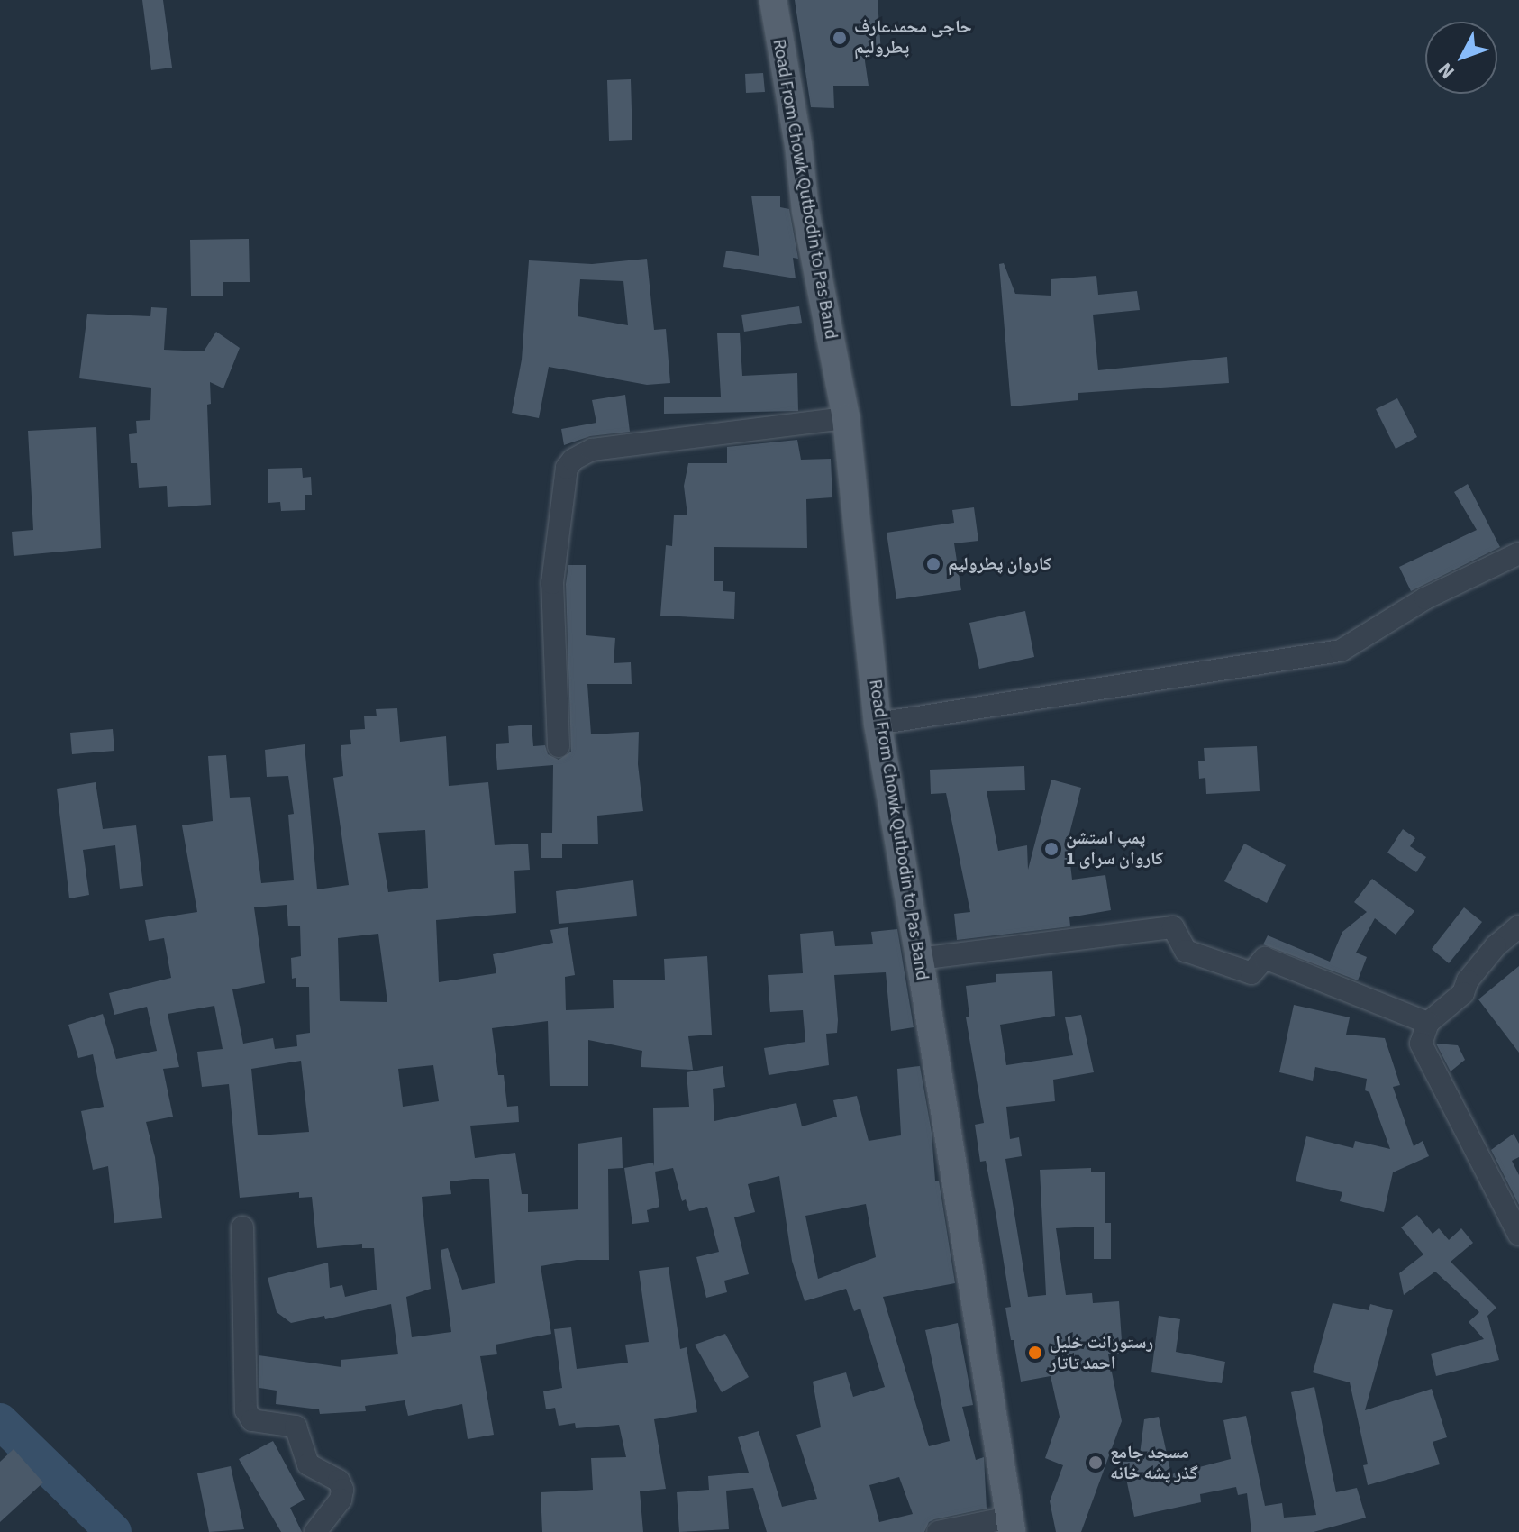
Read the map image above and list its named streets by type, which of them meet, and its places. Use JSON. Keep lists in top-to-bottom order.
{
  "streets": {
    "main road": ["Road From Chowk Qutbodin to Pas Band"]
  },
  "places": [
    "حاجی محمدعارف پطرولیم",
    "کاروان پطرولیم",
    "پمپ استشن کاروان سرای 1",
    "رستورانت خلیل احمد تاتار",
    "مسجد جامع گذر پشه خانه"
  ],
  "north": "bottom left"
}
